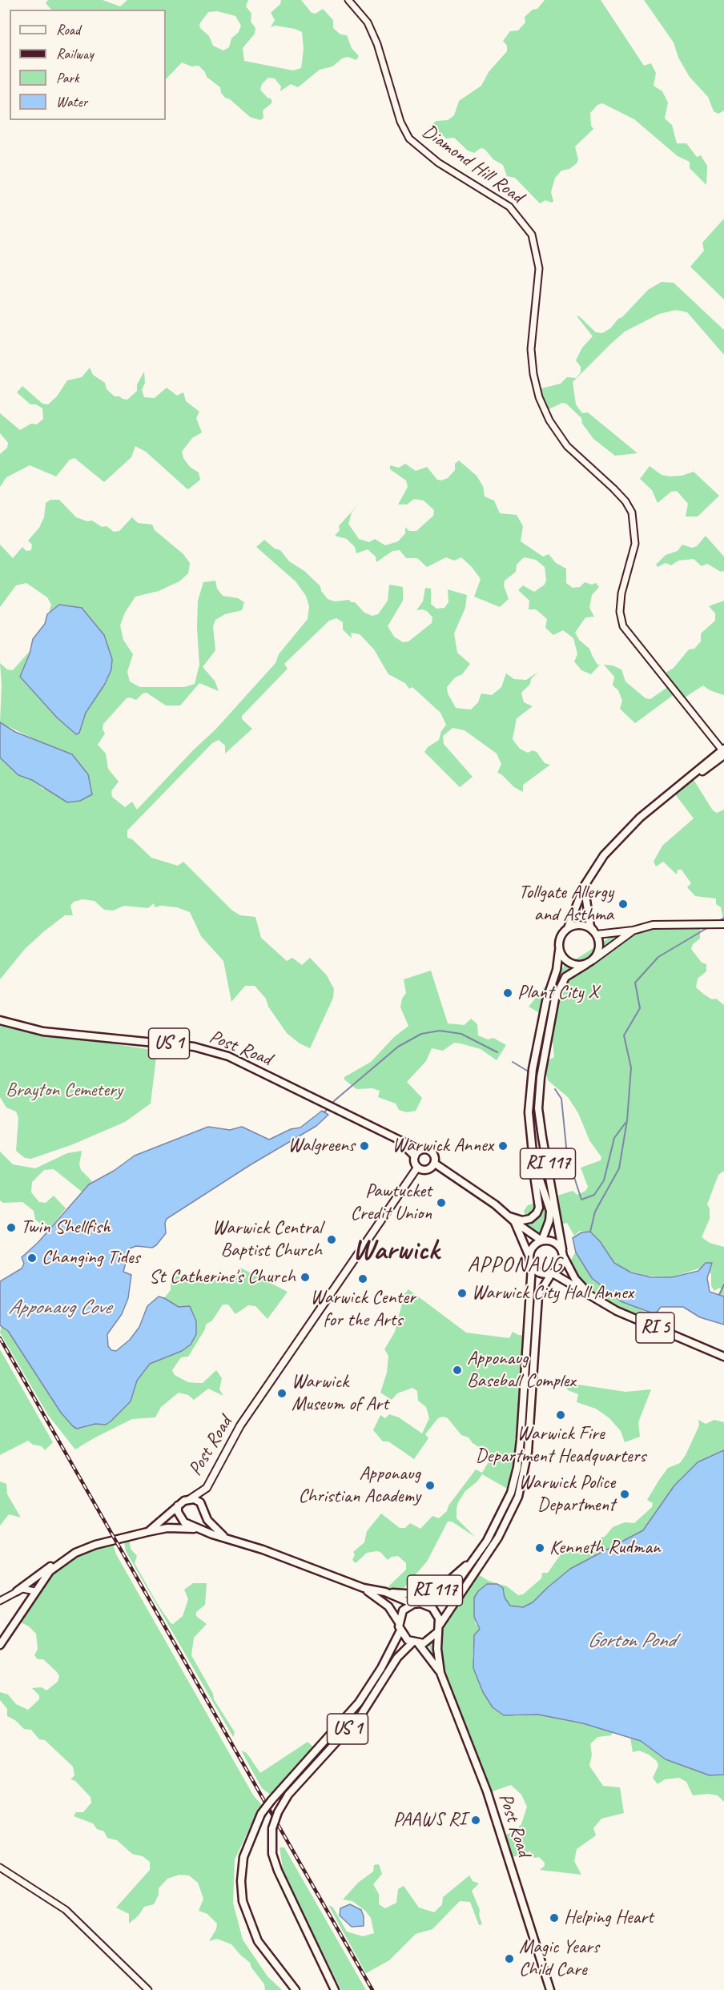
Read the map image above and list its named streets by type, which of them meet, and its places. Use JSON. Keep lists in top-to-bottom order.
{
  "streets": {
    "main road": [
      "US 1",
      "Post Road",
      "RI 117",
      "RI 5"
    ],
    "street": ["Diamond Hill Road"]
  },
  "crossings": [
    ["US 1", "Post Road"],
    ["US 1", "RI 117"],
    ["US 1", "RI 5"],
    ["Post Road", "RI 117"],
    ["Post Road", "RI 5"],
    ["RI 117", "RI 5"]
  ],
  "districts": ["Warwick", "APPONAUG"],
  "water": ["Apponaug Cove", "Gorton Pond"],
  "parks": ["Brayton Cemetery"],
  "places": [
    "Tollgate Allergy and Asthma",
    "Plant City X",
    "Walgreens",
    "Warwick Annex",
    "Pawtucket Credit Union",
    "Twin Shellfish",
    "Warwick Central Baptist Church",
    "Changing Tides",
    "St Catherine's Church",
    "Warwick Center for the Arts",
    "Warwick City Hall Annex",
    "Apponaug Baseball Complex",
    "Warwick Museum of Art",
    "Warwick Fire Department Headquarters",
    "Apponaug Christian Academy",
    "Warwick Police Department",
    "Kenneth Rudman",
    "PAAWS RI",
    "Helping Heart",
    "Magic Years Child Care"
  ],
  "legend": [
    "Road",
    "Railway",
    "Park",
    "Water"
  ]
}
